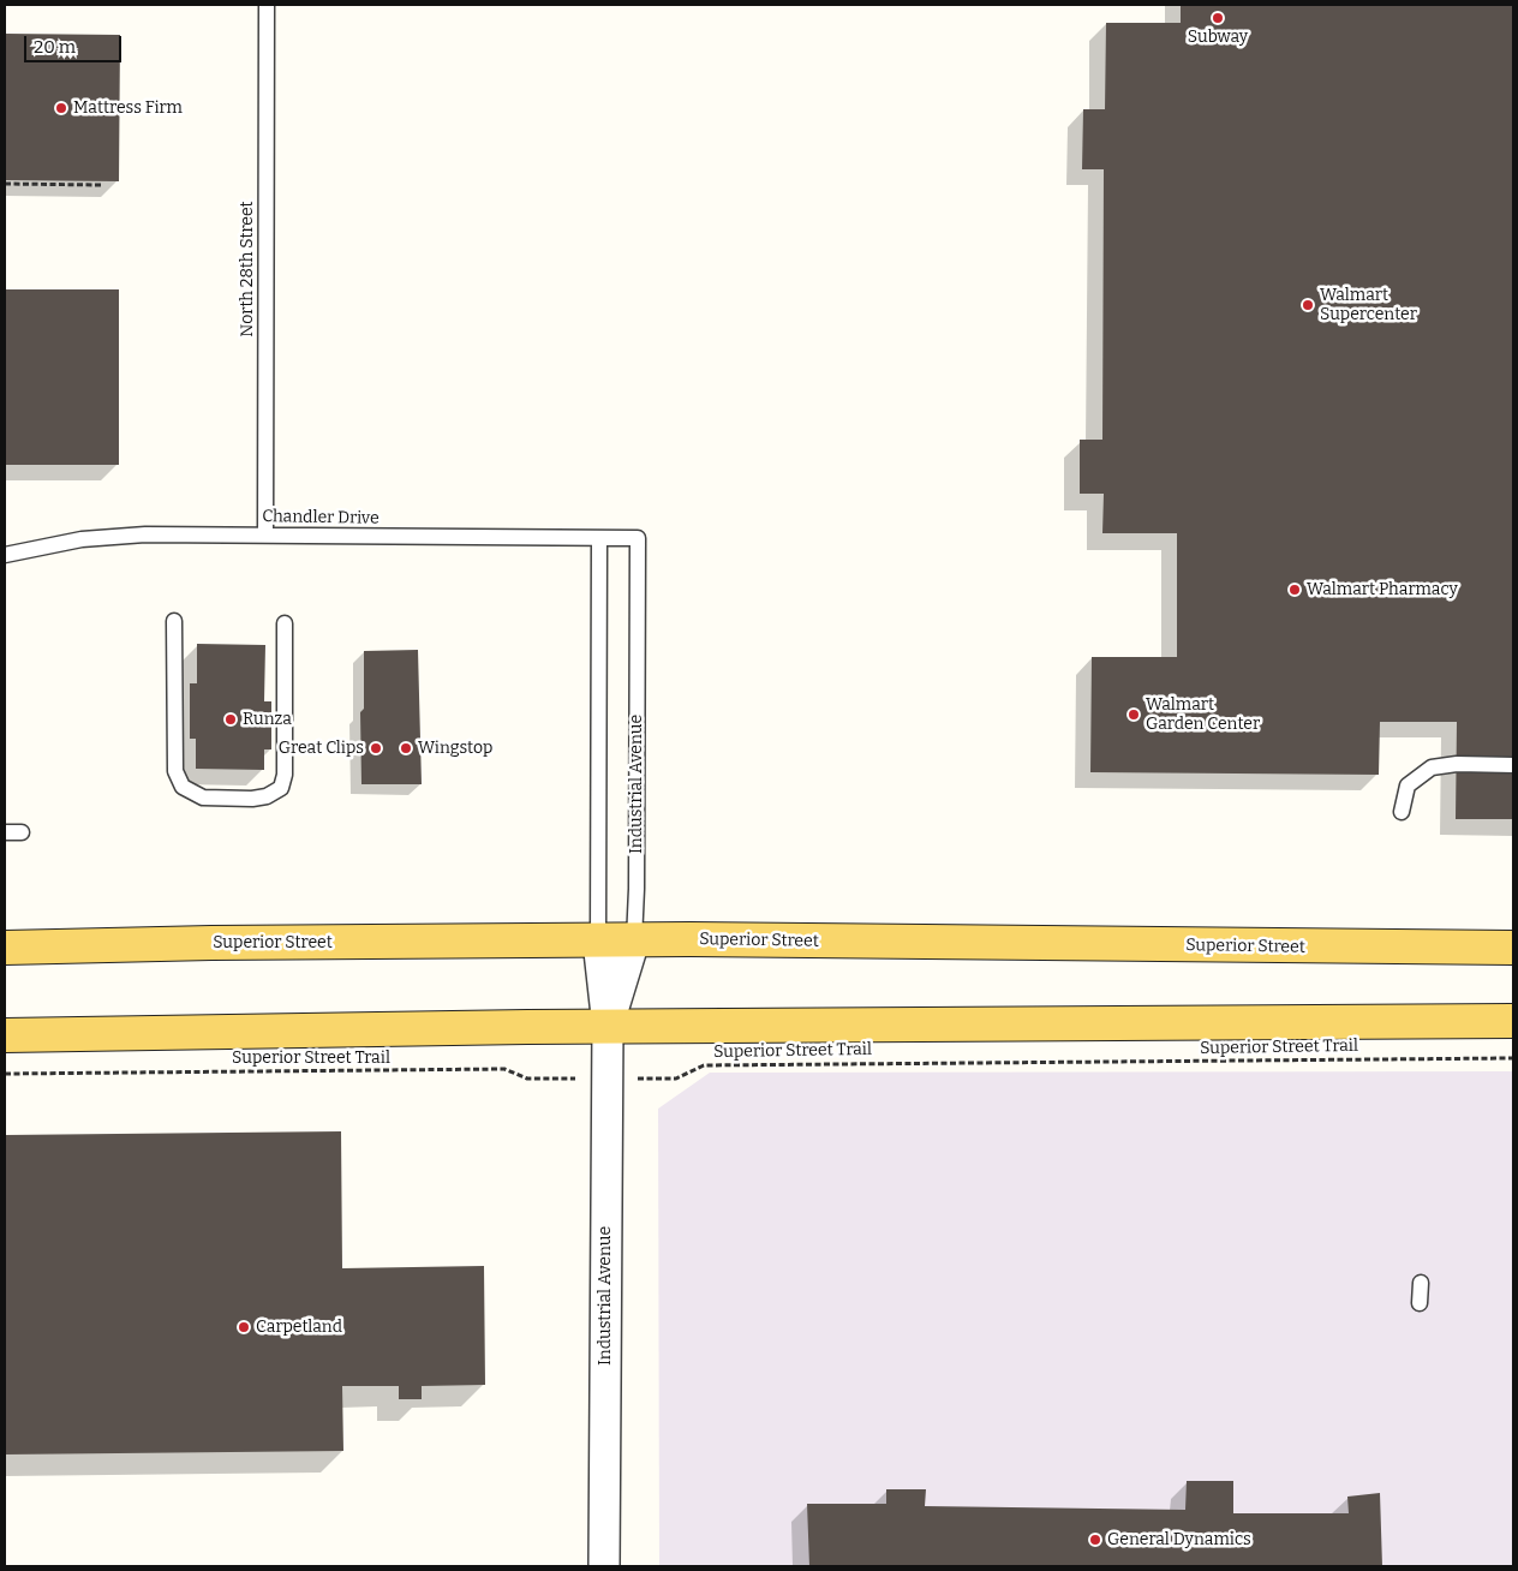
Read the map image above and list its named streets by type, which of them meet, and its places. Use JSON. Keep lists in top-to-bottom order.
{
  "streets": {
    "main road": ["Superior Street"],
    "street": ["Industrial Avenue"],
    "lane": ["North 28th Street", "Chandler Drive"],
    "path": ["Superior Street Trail"]
  },
  "crossings": [
    ["North 28th Street", "Chandler Drive"],
    ["Chandler Drive", "Industrial Avenue"],
    ["Industrial Avenue", "Superior Street"],
    ["Industrial Avenue", "Superior Street Trail"]
  ],
  "places": [
    "Subway",
    "Mattress Firm",
    "Walmart Supercenter",
    "Walmart Pharmacy",
    "Walmart Garden Center",
    "Runza",
    "Great Clips",
    "Wingstop",
    "Carpetland",
    "General Dynamics"
  ],
  "scale_bar": "20 m"
}
